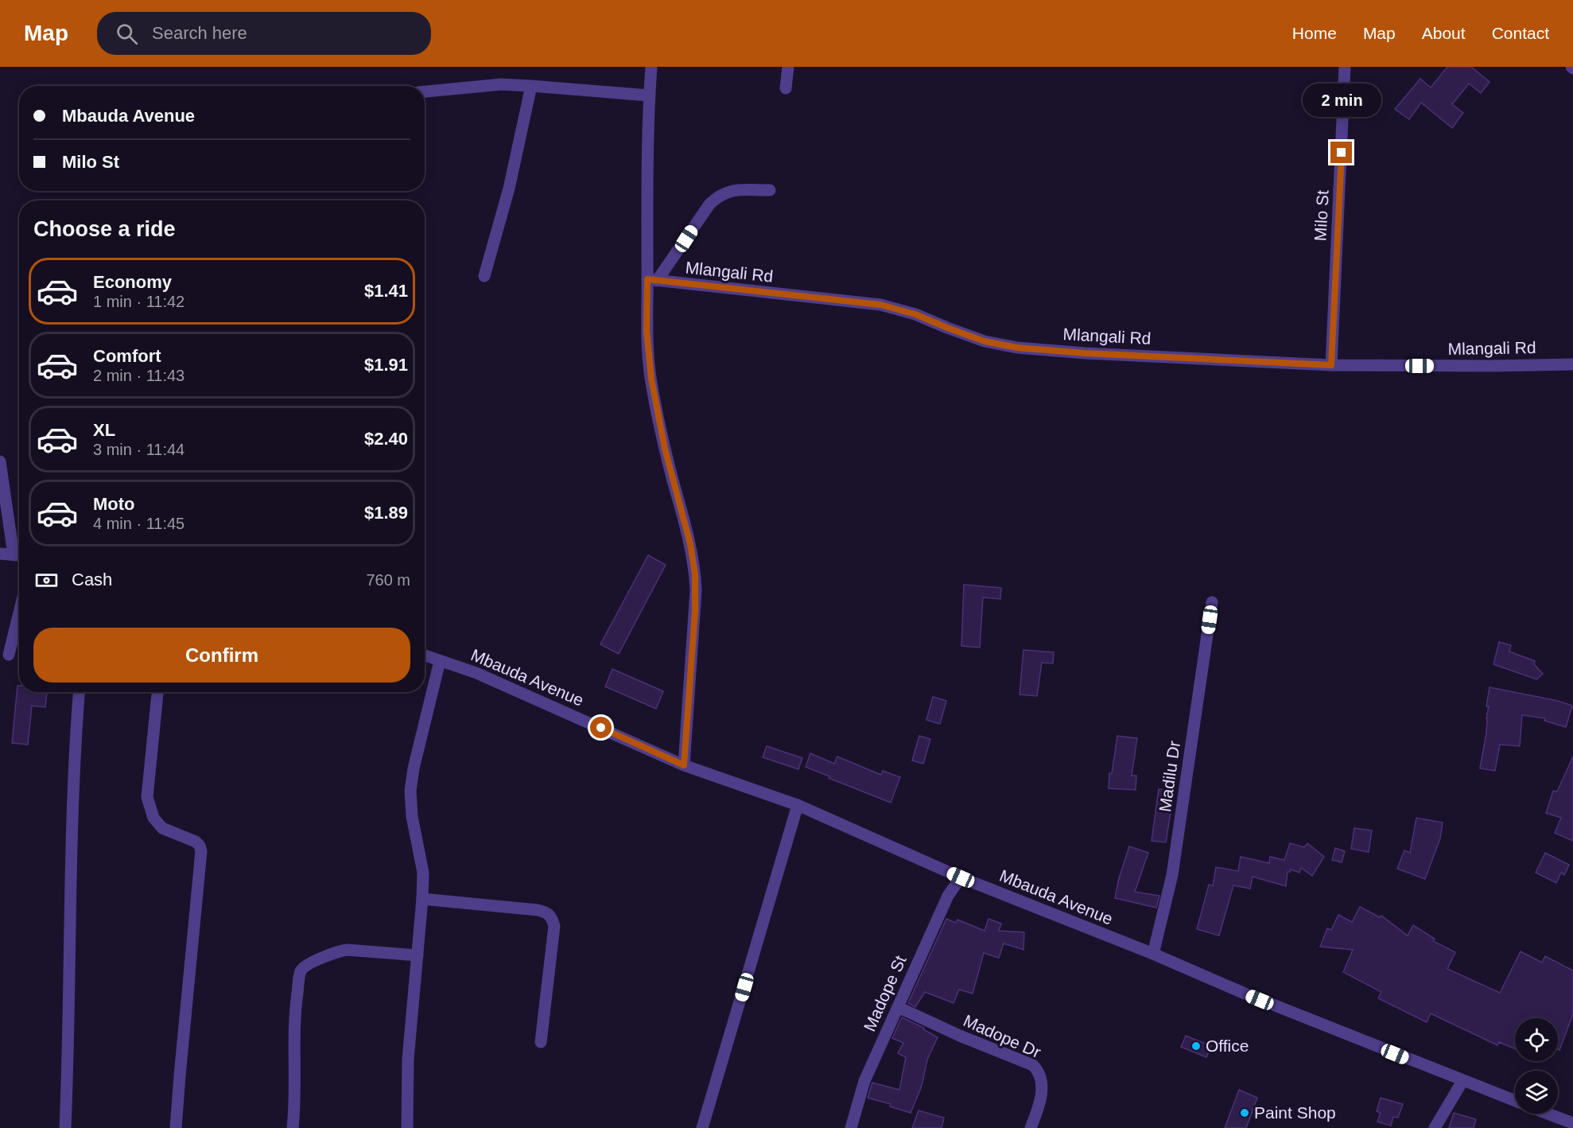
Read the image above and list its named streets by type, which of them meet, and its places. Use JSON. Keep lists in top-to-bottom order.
{
  "streets": {
    "street": [
      "Milo St",
      "Mlangali Rd",
      "Mbauda Avenue",
      "Madilu Dr",
      "Madope St",
      "Madope Dr"
    ]
  },
  "crossings": [
    ["Milo St", "Mlangali Rd"],
    ["Mbauda Avenue", "Madilu Dr"],
    ["Mbauda Avenue", "Madope St"],
    ["Madope St", "Madope Dr"]
  ],
  "places": ["Office", "Paint Shop"],
  "page": {
    "header": "Map",
    "search": "Search here",
    "nav": [
      "Home",
      "Map",
      "About",
      "Contact"
    ],
    "bubble": "2 min",
    "banner": ["Mbauda Avenue", "Milo St"],
    "heading": "Choose a ride",
    "list": [
      {
        "name": "Economy",
        "note": "1 min · 11:42",
        "value": "$1.41"
      },
      {
        "name": "Comfort",
        "note": "2 min · 11:43",
        "value": "$1.91"
      },
      {
        "name": "XL",
        "note": "3 min · 11:44",
        "value": "$2.40"
      },
      {
        "name": "Moto",
        "note": "4 min · 11:45",
        "value": "$1.89"
      }
    ],
    "pay": ["Cash", "760 m"],
    "buttons": "Confirm"
  }
}
